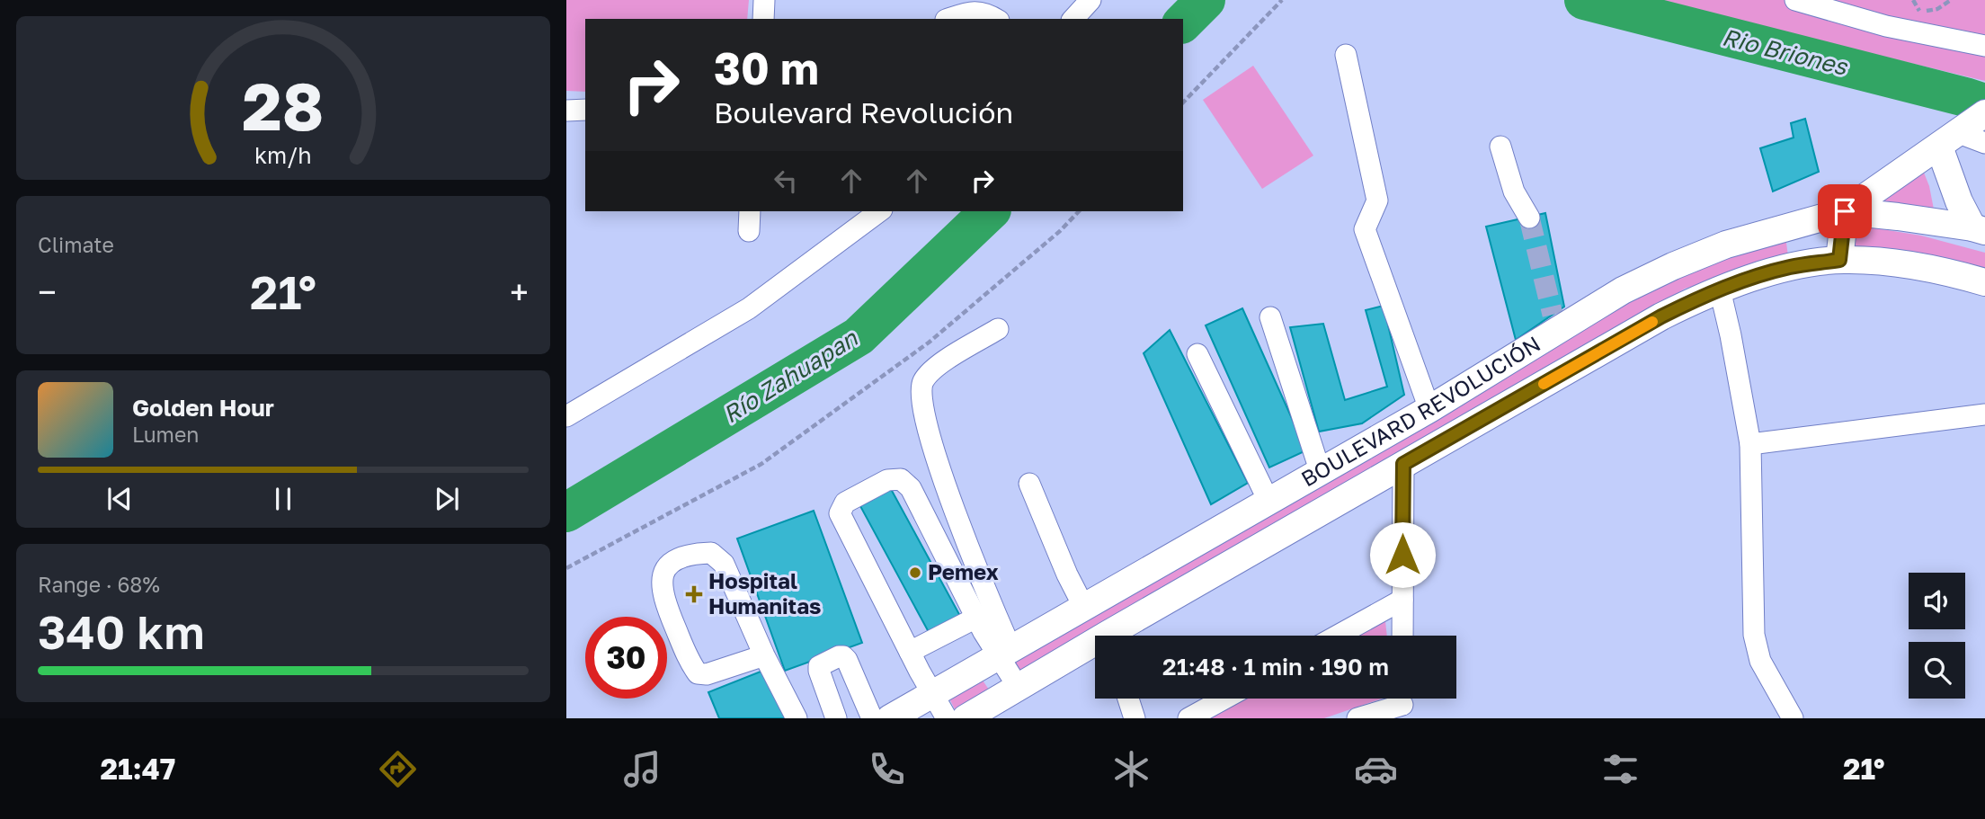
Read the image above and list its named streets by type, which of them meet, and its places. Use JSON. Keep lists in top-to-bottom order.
{
  "streets": {
    "main road": ["BOULEVARD REVOLUCIÓN"]
  },
  "water": ["Rio Briones", "Río Zahuapan"],
  "places": {
    "other": ["Pemex"],
    "health": ["Hospital Humanitas"]
  },
  "page": {
    "turn": ["30 m", "Boulevard Revolución"],
    "tile": [
      "Climate",
      ["Range · 68%", "340 km"]
    ],
    "heat": ["−", "21°", "+"],
    "song": ["Golden Hour", "Lumen"],
    "limit": "30",
    "trip": "21:48 · 1 min · 190 m",
    "tabs": ["21:47", "21°"],
    "gauge": ["28", "km/h"]
  }
}
